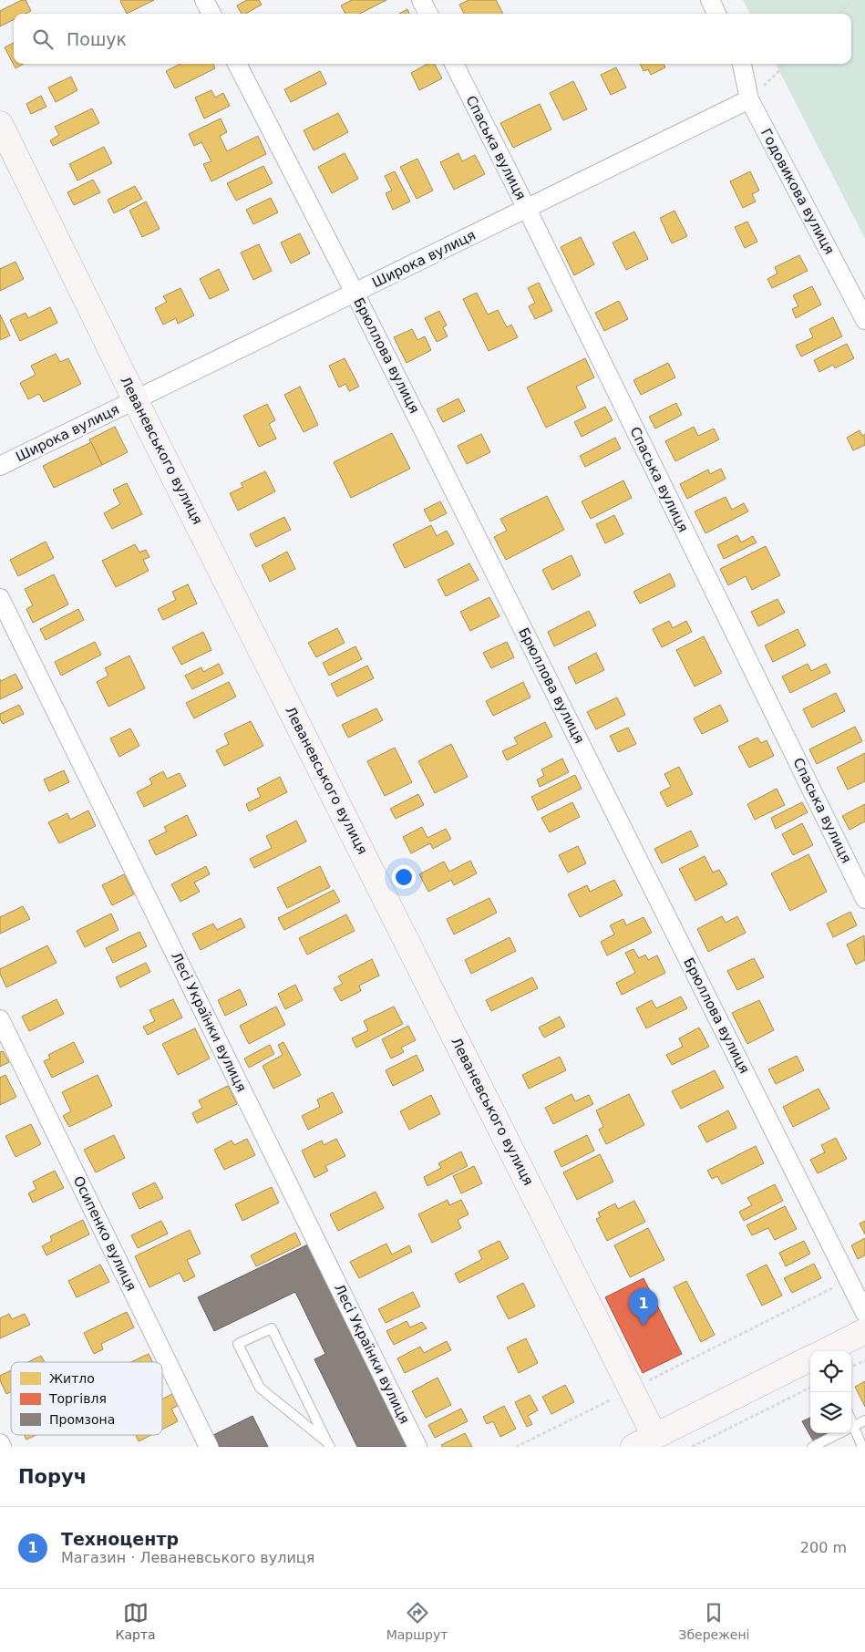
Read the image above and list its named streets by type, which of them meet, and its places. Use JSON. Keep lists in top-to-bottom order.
{
  "streets": {
    "street": [
      "Спаська вулиця",
      "Годовикова вулиця",
      "Широка вулиця",
      "Брюллова вулиця",
      "Леваневського вулиця",
      "Лесі Українки вулиця",
      "Осипенко вулиця"
    ]
  },
  "crossings": [
    ["Спаська вулиця", "Широка вулиця"],
    ["Годовикова вулиця", "Широка вулиця"],
    ["Широка вулиця", "Брюллова вулиця"],
    ["Широка вулиця", "Леваневського вулиця"]
  ],
  "legend": ["Житло", "Торгівля", "Промзона"],
  "page": {
    "search": "Пошук",
    "pins": "1",
    "heading": "Поруч",
    "list": [
      {
        "mark": "1",
        "name": "Техноцентр",
        "note": "Магазин · Леваневського вулиця",
        "value": "200 m"
      }
    ],
    "nav": ["Карта", "Маршрут", "Збережені"]
  }
}
